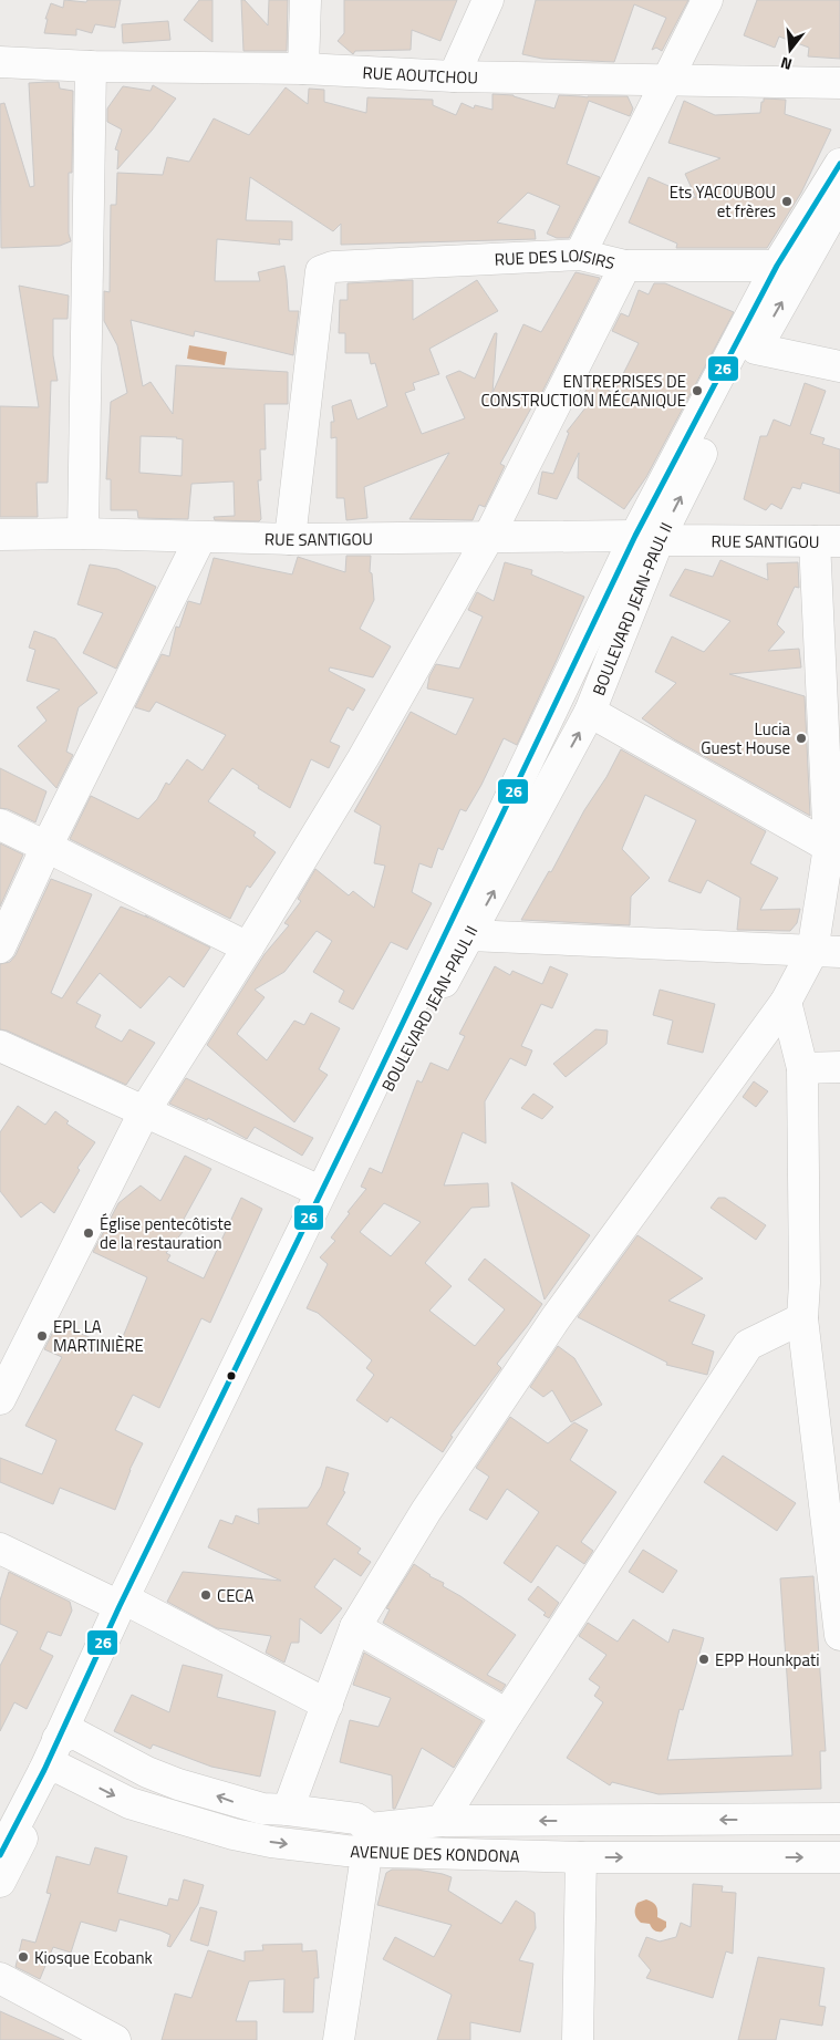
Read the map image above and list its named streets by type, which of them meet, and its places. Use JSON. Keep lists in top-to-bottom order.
{
  "streets": {
    "street": [
      "RUE AOUTCHOU",
      "RUE DES LOISIRS",
      "RUE SANTIGOU",
      "BOULEVARD JEAN-PAUL II",
      "AVENUE DES KONDONA"
    ]
  },
  "crossings": [
    ["RUE DES LOISIRS", "RUE SANTIGOU"],
    ["RUE DES LOISIRS", "BOULEVARD JEAN-PAUL II"],
    ["RUE SANTIGOU", "BOULEVARD JEAN-PAUL II"],
    ["BOULEVARD JEAN-PAUL II", "AVENUE DES KONDONA"]
  ],
  "places": [
    "Ets YACOUBOU et frères",
    "ENTREPRISES DE CONSTRUCTION MÉCANIQUE",
    "Lucia Guest House",
    "Église pentecôtiste de la restauration",
    "EPL LA MARTINIÈRE",
    "CECA",
    "EPP Hounkpati",
    "Kiosque Ecobank"
  ],
  "lines": ["transit line 26"],
  "north": "bottom"
}
